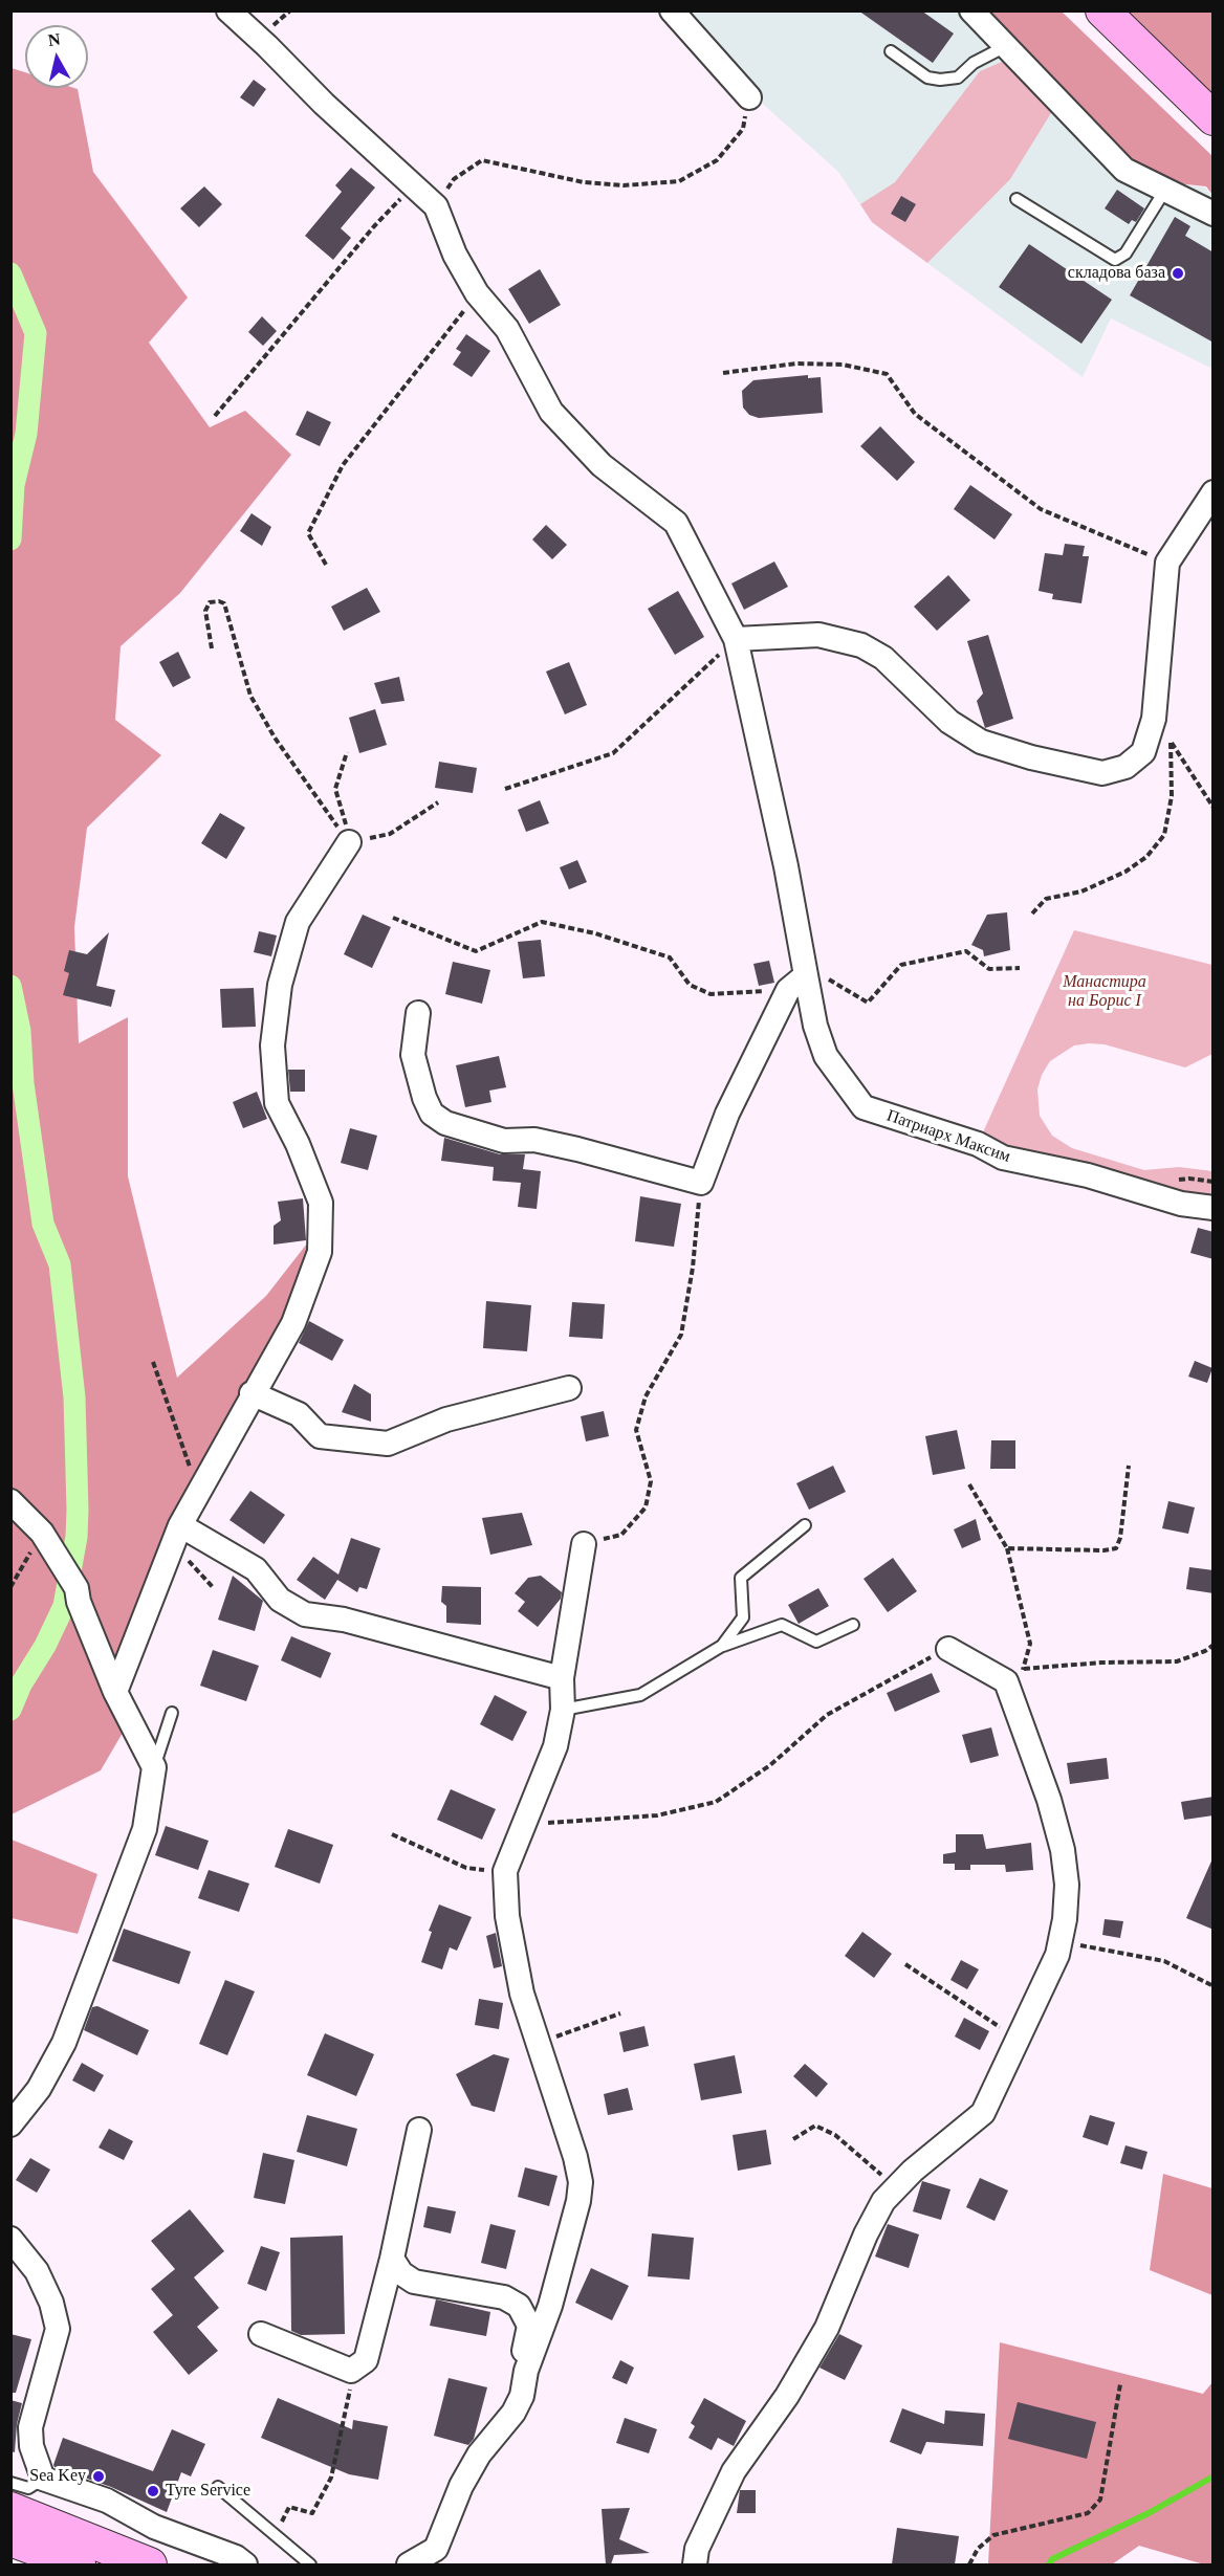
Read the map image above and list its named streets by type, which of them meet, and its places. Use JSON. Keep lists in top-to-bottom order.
{
  "streets": {
    "street": ["Патриарх Максим"]
  },
  "parks": ["Манастира на Борис І"],
  "places": ["складова база", "Sea Key", "Tyre Service"],
  "north": "top"
}
